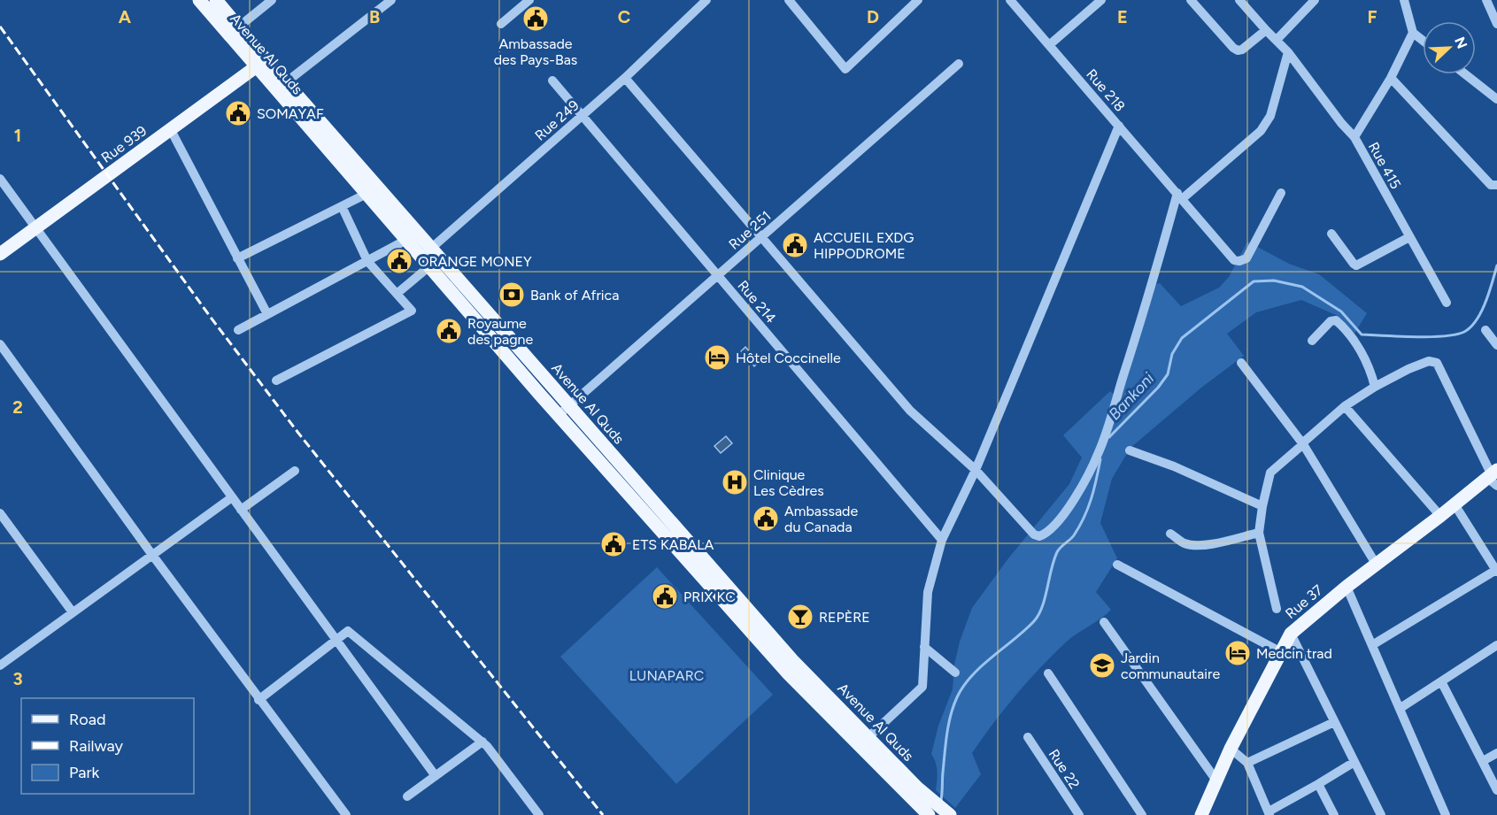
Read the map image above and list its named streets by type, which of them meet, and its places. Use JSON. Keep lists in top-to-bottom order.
{
  "streets": {
    "main road": ["Avenue Al Quds", "Rue 939", "Rue 37"],
    "street": [
      "Rue 218",
      "Rue 249",
      "Rue 415",
      "Rue 251",
      "Rue 214",
      "Rue 22"
    ]
  },
  "crossings": [
    ["Avenue Al Quds", "Rue 249"],
    ["Avenue Al Quds", "Rue 939"],
    ["Avenue Al Quds", "Rue 251"],
    ["Rue 249", "Rue 214"],
    ["Rue 251", "Rue 214"]
  ],
  "water": ["Bankoni"],
  "parks": ["LUNAPARC"],
  "places": {
    "public building": [
      "Ambassade des Pays-Bas",
      "SOMAYAF",
      "ACCUEIL EXDG HIPPODROME",
      "ORANGE MONEY",
      "Royaume des pagne",
      "Ambassade du Canada",
      "ETS KABALA",
      "PRIX KC"
    ],
    "bank": ["Bank of Africa"],
    "hotel": ["Hôtel Coccinelle", "Medcin trad"],
    "hospital": ["Clinique Les Cèdres"],
    "bar": ["REPÈRE"],
    "school or university": ["Jardin communautaire"]
  },
  "legend": ["Road", "Railway", "Park"],
  "north": "top right",
  "grid": {
    "columns": [
      "A",
      "B",
      "C",
      "D",
      "E",
      "F"
    ],
    "rows": ["1", "2", "3"]
  }
}
